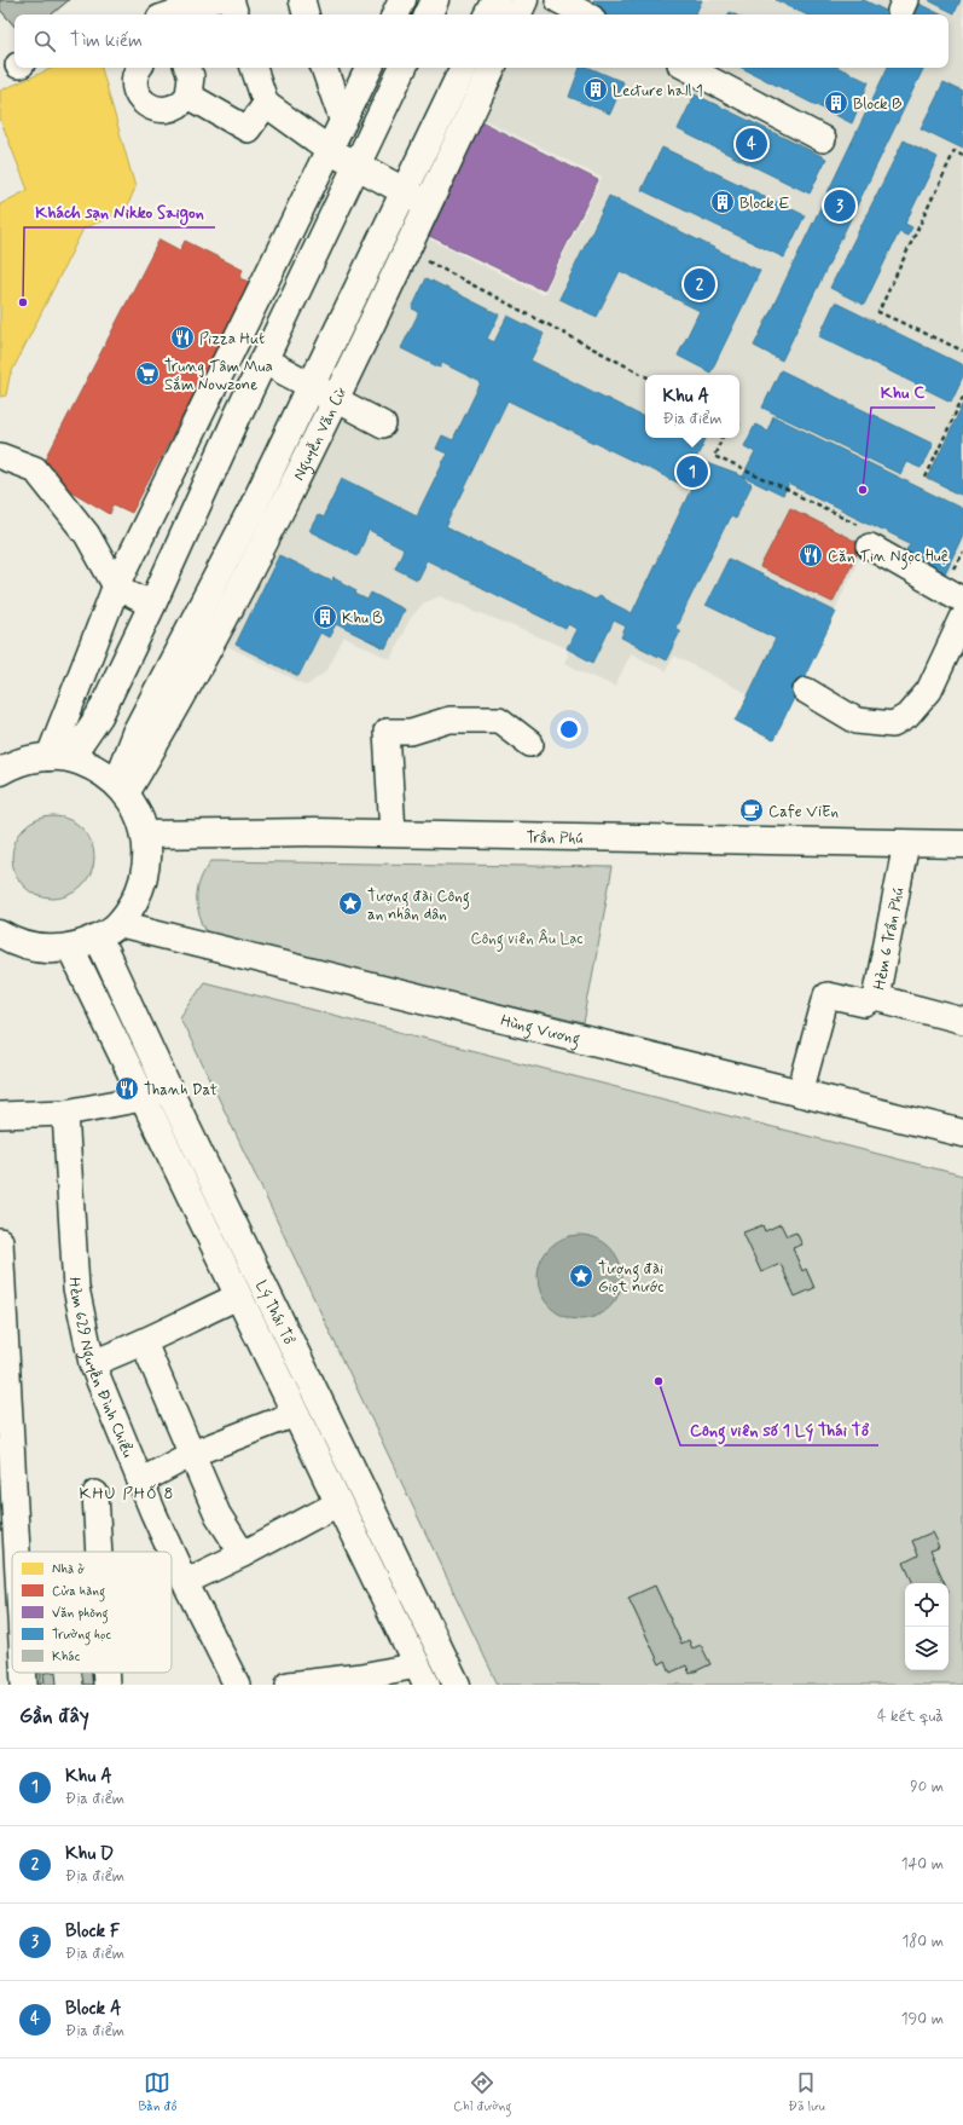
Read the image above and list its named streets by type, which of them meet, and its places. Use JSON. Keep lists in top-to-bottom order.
{
  "streets": {
    "main road": [
      "Nguyễn Văn Cừ",
      "Trần Phú",
      "Hùng Vương",
      "Lý Thái Tổ"
    ],
    "street": ["Hẻm 6 Trần Phú", "Hẻm 629 Nguyễn Ðình Chiểu"]
  },
  "crossings": [
    ["Trần Phú", "Hẻm 6 Trần Phú"],
    ["Hẻm 6 Trần Phú", "Hùng Vương"],
    ["Hùng Vương", "Lý Thái Tổ"]
  ],
  "districts": ["KHU PHỐ 8"],
  "parks": ["Công viên Âu Lạc"],
  "places": {
    "building": [
      "Lecture hall 1",
      "Block B",
      "Block E",
      "Khu B"
    ],
    "other": ["Khách sạn Nikko Saigon", "Khu C", "Công viên số 1 Lý Thái Tổ"],
    "restaurant": ["Pizza Hut", "Căn Tin Ngọc Huệ", "Thanh Dat"],
    "supermarket": ["Trung Tâm Mua Sắm Nowzone"],
    "cafe": ["Cafe ViEn"],
    "place": ["Tượng đài Công an nhân dân", "Tượng đài Giọt nước"]
  },
  "legend": [
    "Nhà ở",
    "Cửa hàng",
    "Văn phòng",
    "Trường học",
    "Khác"
  ],
  "page": {
    "search": "Tìm kiếm",
    "pins": [
      "4",
      "3",
      "2",
      "1"
    ],
    "popup": ["Khu A", "Địa điểm"],
    "heading": ["Gần đây", "4 kết quả"],
    "list": [
      {
        "mark": "1",
        "name": "Khu A",
        "note": "Địa điểm",
        "value": "90 m"
      },
      {
        "mark": "2",
        "name": "Khu D",
        "note": "Địa điểm",
        "value": "140 m"
      },
      {
        "mark": "3",
        "name": "Block F",
        "note": "Địa điểm",
        "value": "180 m"
      },
      {
        "mark": "4",
        "name": "Block A",
        "note": "Địa điểm",
        "value": "190 m"
      }
    ],
    "nav": ["Bản đồ", "Chỉ đường", "Đã lưu"]
  }
}
